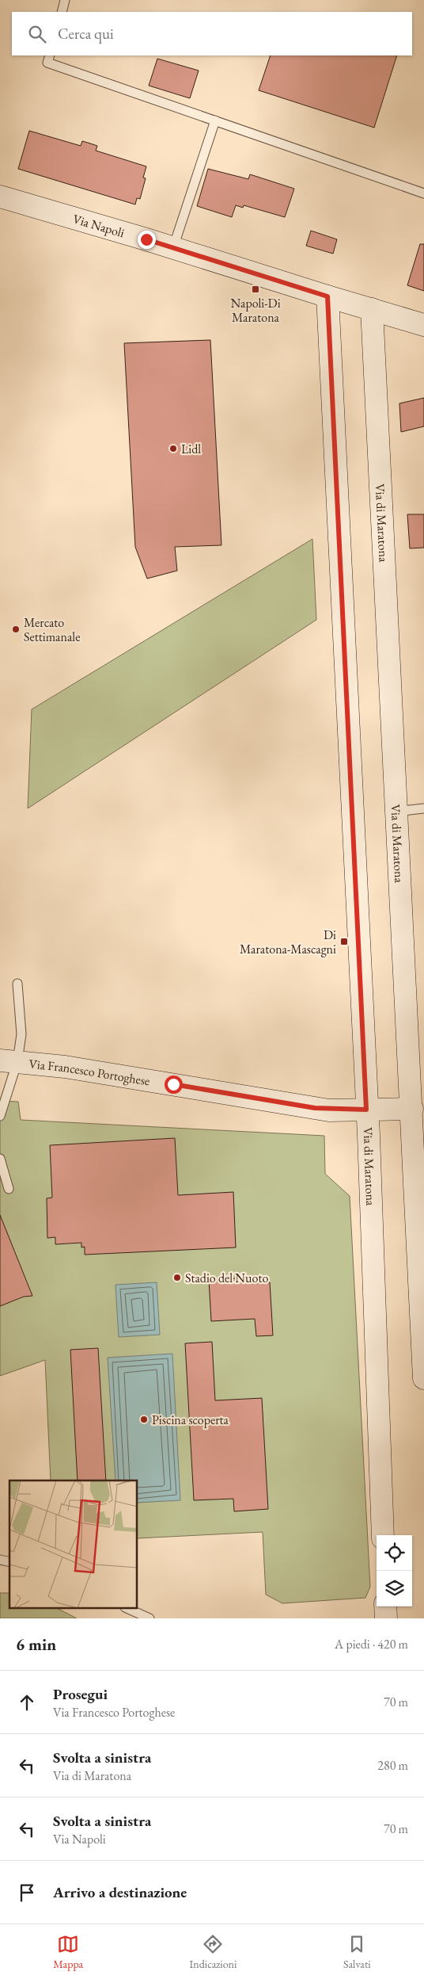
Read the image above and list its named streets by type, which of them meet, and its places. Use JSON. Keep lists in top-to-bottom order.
{
  "streets": {
    "main road": ["Via Napoli", "Via di Maratona", "Via Francesco Portoghese"]
  },
  "crossings": [
    ["Via Napoli", "Via di Maratona"],
    ["Via di Maratona", "Via Francesco Portoghese"]
  ],
  "places": {
    "transit": ["Napoli-Di Maratona", "Di Maratona-Mascagni"],
    "other": [
      "Lidl",
      "Mercato Settimanale",
      "Stadio del Nuoto",
      "Piscina scoperta"
    ]
  },
  "page": {
    "search": "Cerca qui",
    "heading": ["6 min", "A piedi · 420 m"],
    "list": [
      ["Prosegui", "Via Francesco Portoghese", "70 m"],
      ["Svolta a sinistra", "Via di Maratona", "280 m"],
      ["Svolta a sinistra", "Via Napoli", "70 m"],
      "Arrivo a destinazione"
    ],
    "nav": ["Mappa", "Indicazioni", "Salvati"]
  }
}
